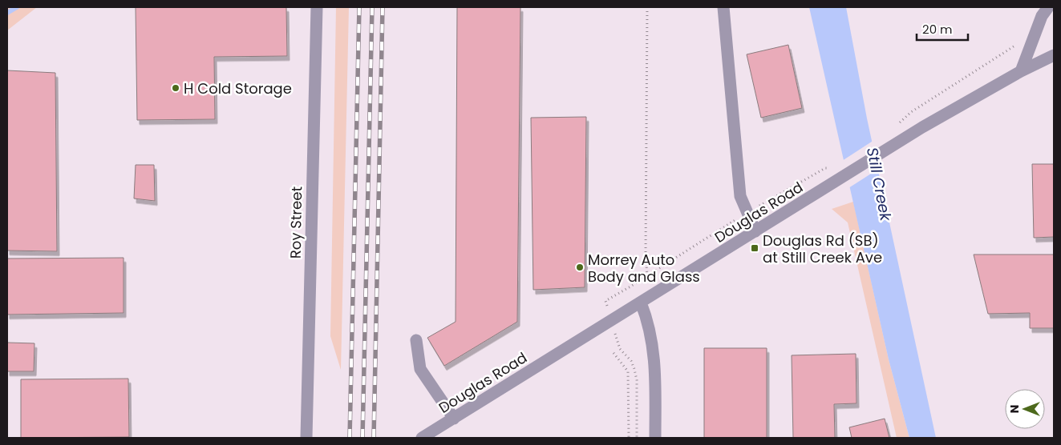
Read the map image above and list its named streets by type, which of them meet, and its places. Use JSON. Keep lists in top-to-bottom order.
{
  "streets": {
    "street": ["Douglas Road", "Roy Street"]
  },
  "water": ["Still Creek"],
  "places": {
    "other": ["H Cold Storage", "Morrey Auto Body and Glass"],
    "transit": ["Douglas Rd (SB) at Still Creek Ave"]
  },
  "scale_bar": "20 m",
  "north": "left"
}
